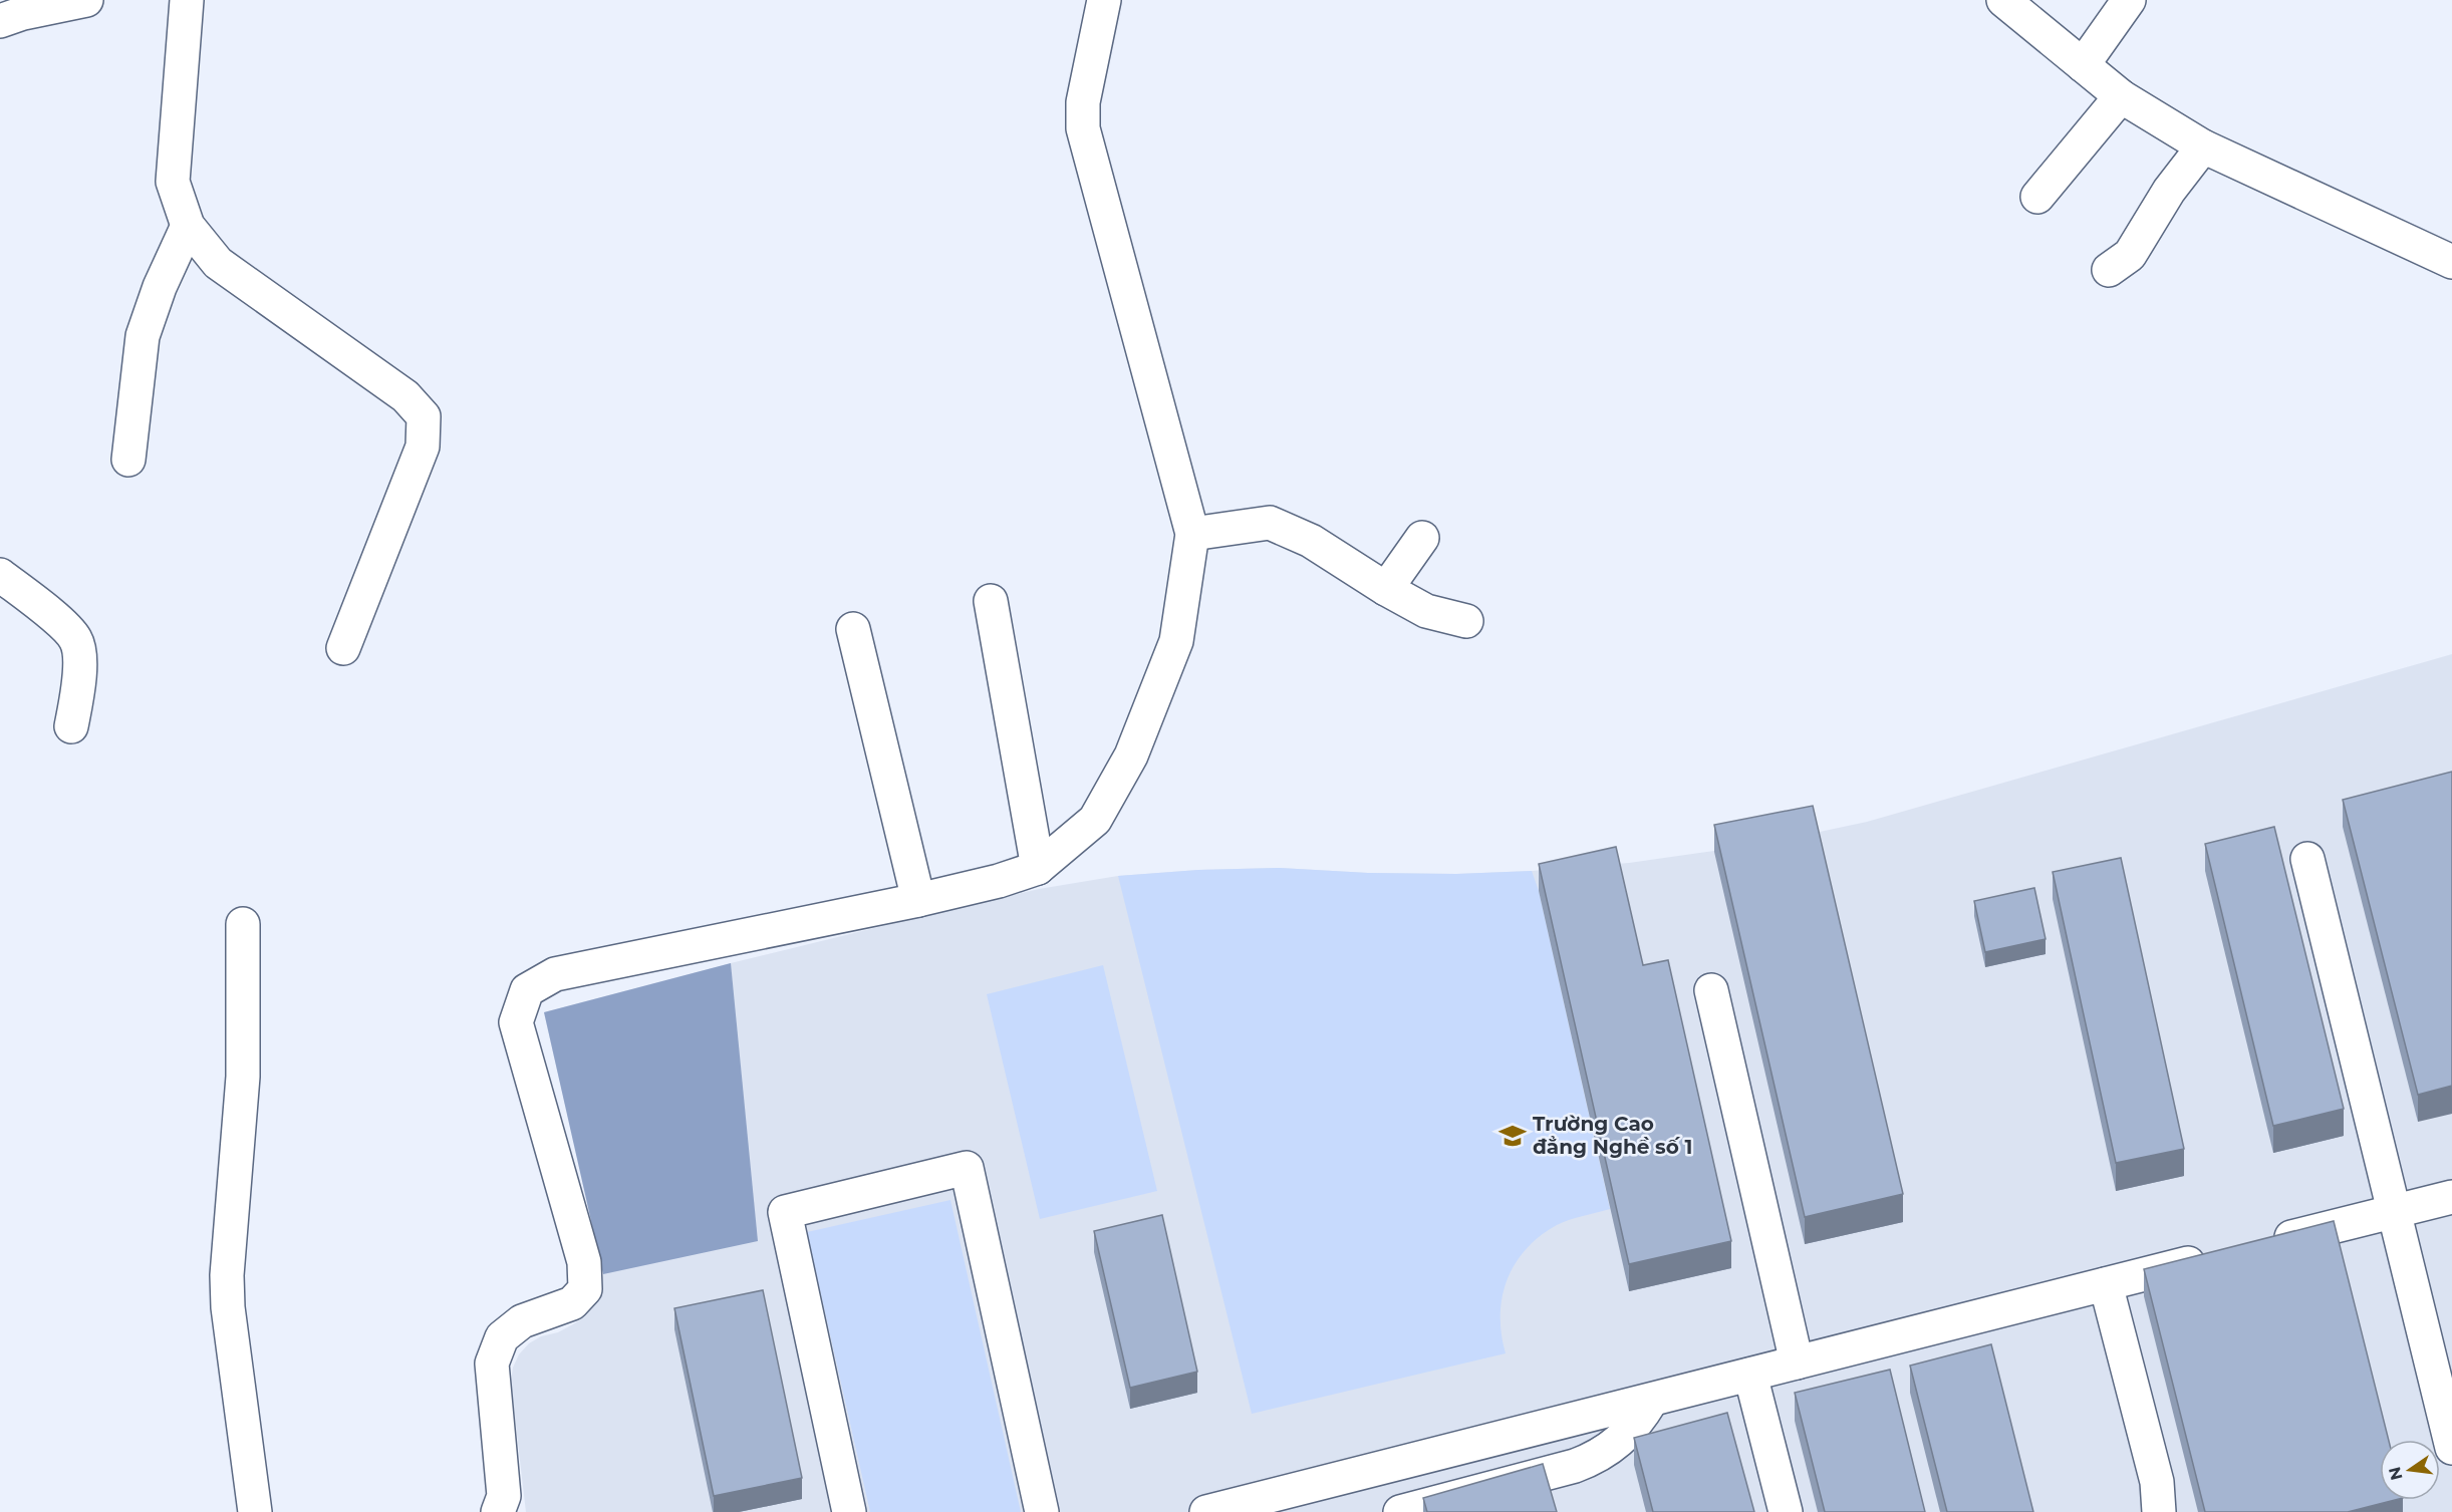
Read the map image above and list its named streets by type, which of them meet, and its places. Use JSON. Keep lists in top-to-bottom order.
{
  "places": {
    "school or university": ["Trường Cao đẳng Nghề số 1"]
  },
  "north": "left"
}
